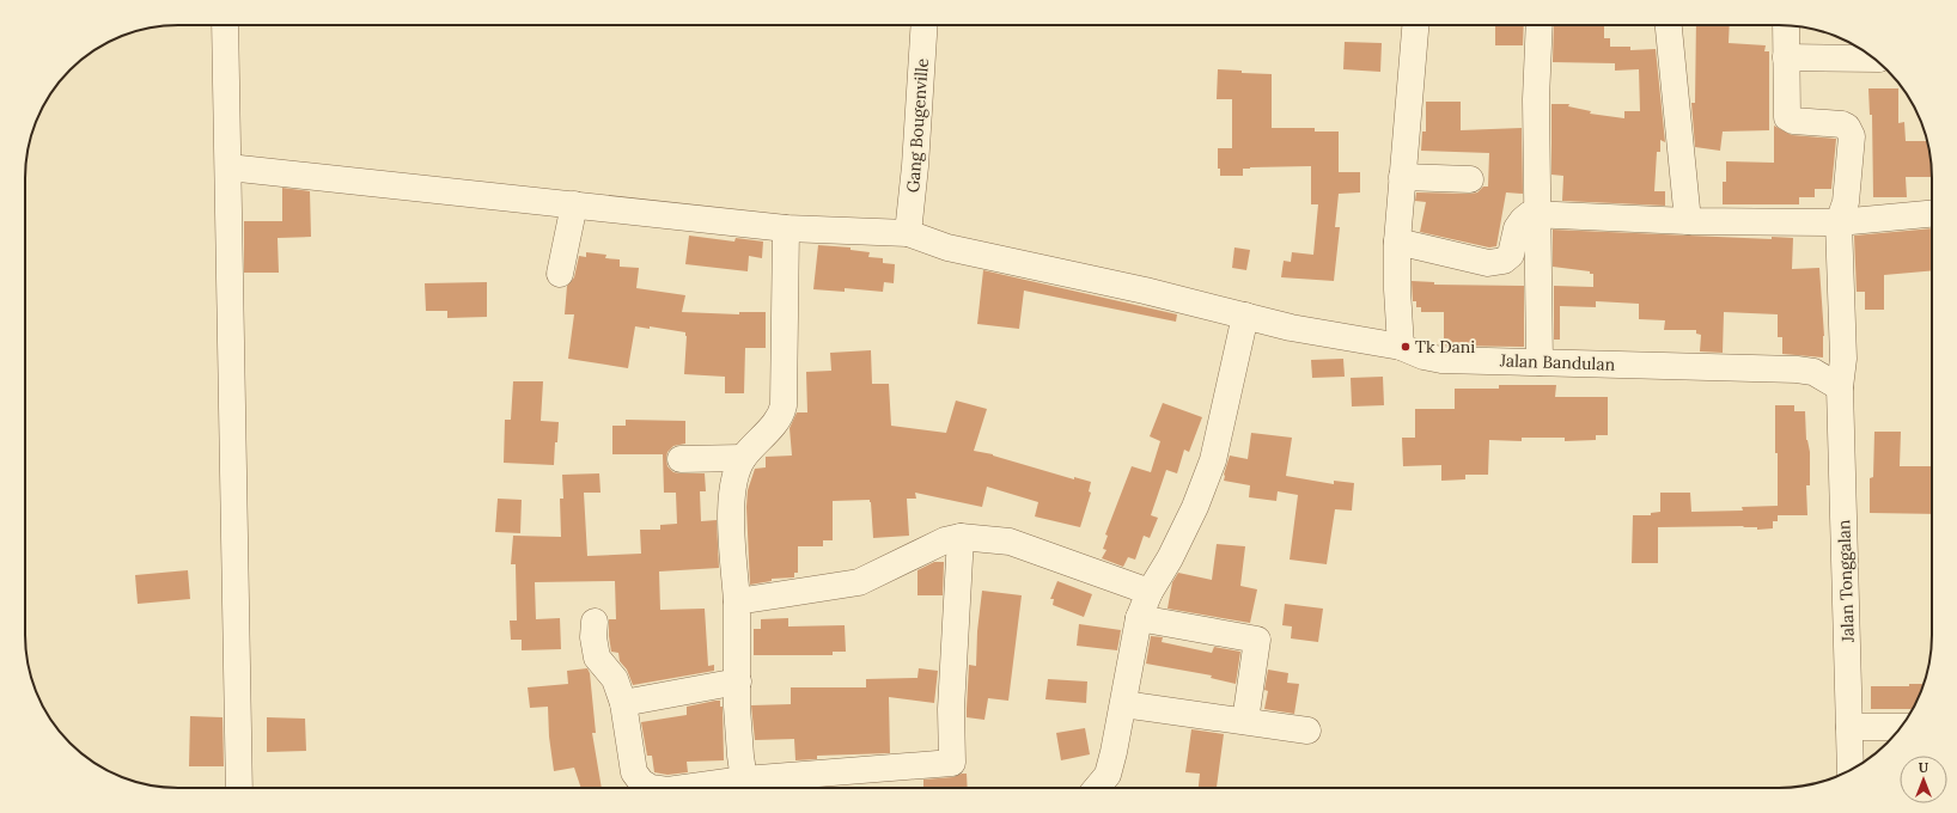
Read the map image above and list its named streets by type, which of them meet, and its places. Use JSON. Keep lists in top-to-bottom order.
{
  "streets": {
    "street": ["Gang Bougenville", "Jalan Bandulan", "Jalan Tonggalan"]
  },
  "crossings": [
    ["Gang Bougenville", "Jalan Bandulan"],
    ["Jalan Bandulan", "Jalan Tonggalan"]
  ],
  "places": ["Tk Dani"],
  "north": "top"
}
